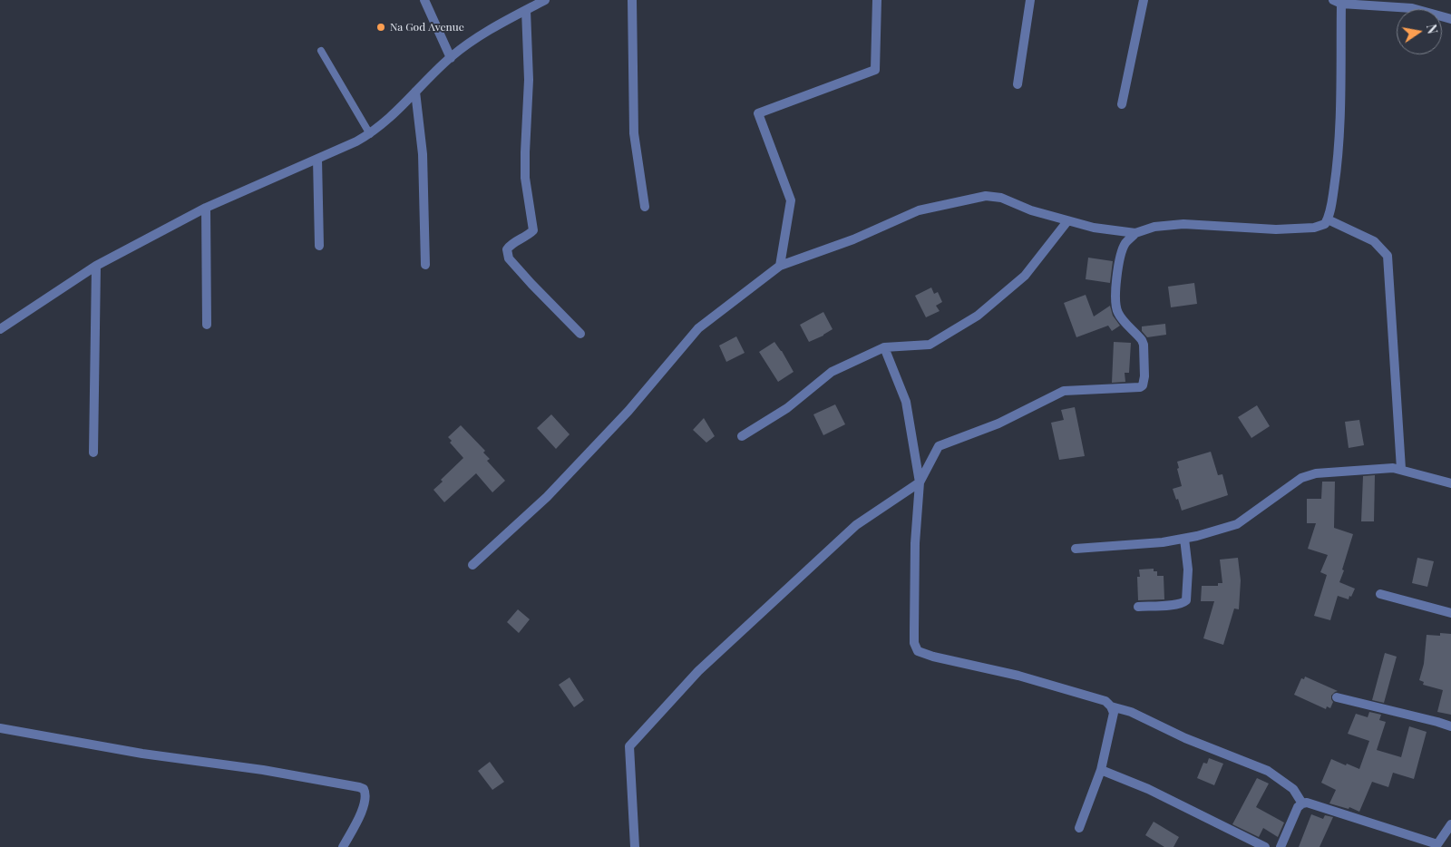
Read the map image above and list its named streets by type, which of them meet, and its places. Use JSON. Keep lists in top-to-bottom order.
{
  "places": ["Na God Avenue"],
  "north": "right"
}
